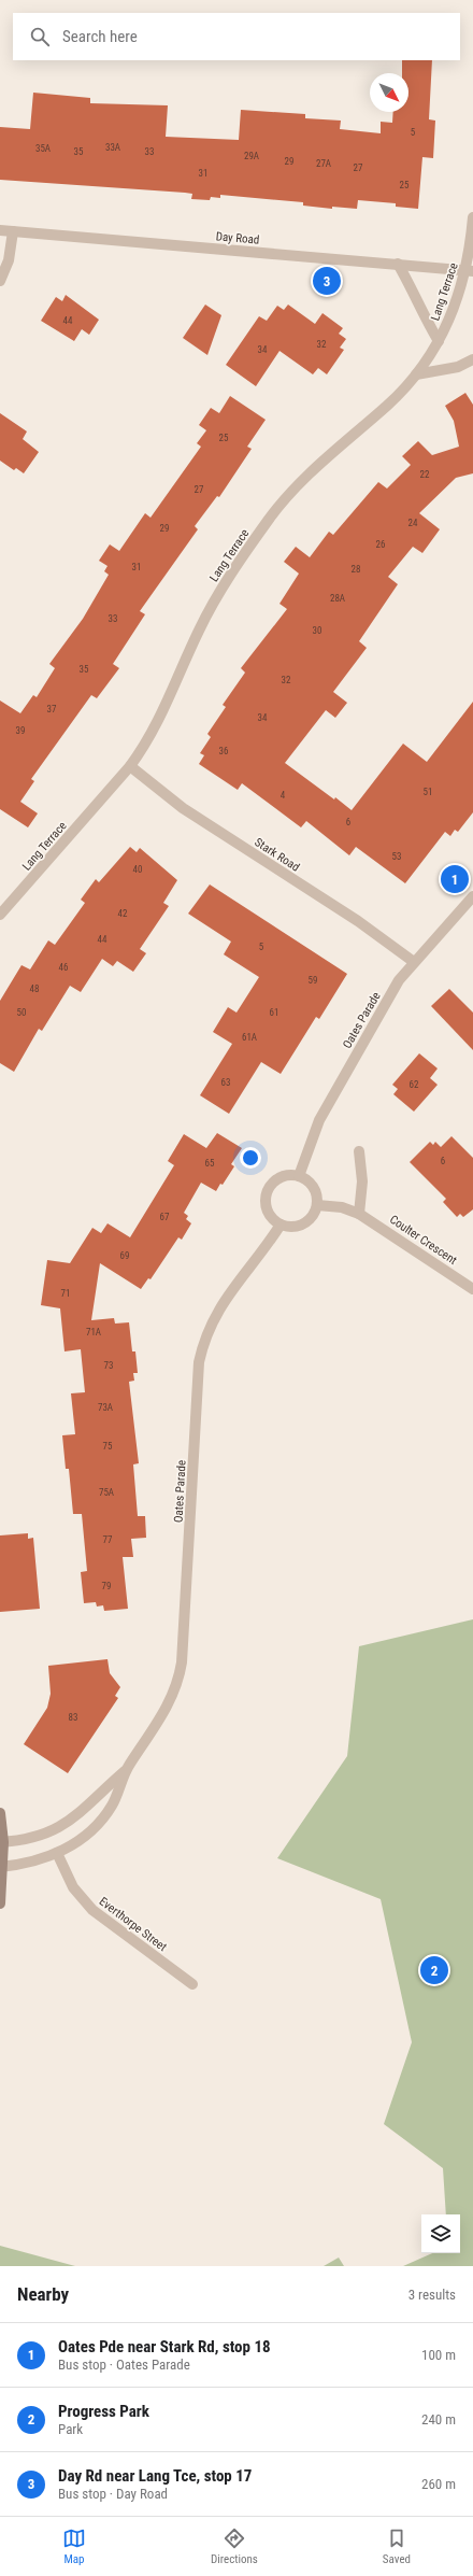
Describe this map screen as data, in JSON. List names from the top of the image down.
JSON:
{
  "streets": {
    "street": [
      "Day Road",
      "Lang Terrace",
      "Stark Road",
      "Oates Parade",
      "Coulter Crescent",
      "Everthorpe Street"
    ]
  },
  "crossings": [
    ["Day Road", "Lang Terrace"],
    ["Lang Terrace", "Stark Road"],
    ["Stark Road", "Oates Parade"],
    ["Oates Parade", "Coulter Crescent"],
    ["Oates Parade", "Everthorpe Street"]
  ],
  "house_numbers": [
    "5",
    "33A",
    "35A",
    "35",
    "33",
    "29A",
    "29",
    "27A",
    "27",
    "31",
    "25",
    "44",
    "32",
    "34",
    "25",
    "22",
    "27",
    "24",
    "29",
    "26",
    "31",
    "28",
    "28A",
    "33",
    "30",
    "35",
    "32",
    "37",
    "34",
    "39",
    "36",
    "51",
    "4",
    "6",
    "53",
    "40",
    "42",
    "44",
    "5",
    "46",
    "59",
    "48",
    "50",
    "61",
    "61A",
    "63",
    "62",
    "6",
    "65",
    "67",
    "69",
    "71",
    "71A",
    "73",
    "73A",
    "75",
    "75A",
    "77",
    "79",
    "83"
  ],
  "north": "bottom right",
  "page": {
    "search": "Search here",
    "pins": ["3", "1", "2"],
    "heading": ["Nearby", "3 results"],
    "list": [
      {
        "mark": "1",
        "name": "Oates Pde near Stark Rd, stop 18",
        "note": "Bus stop · Oates Parade",
        "value": "100 m"
      },
      {
        "mark": "2",
        "name": "Progress Park",
        "note": "Park",
        "value": "240 m"
      },
      {
        "mark": "3",
        "name": "Day Rd near Lang Tce, stop 17",
        "note": "Bus stop · Day Road",
        "value": "260 m"
      }
    ],
    "nav": ["Map", "Directions", "Saved"]
  }
}
